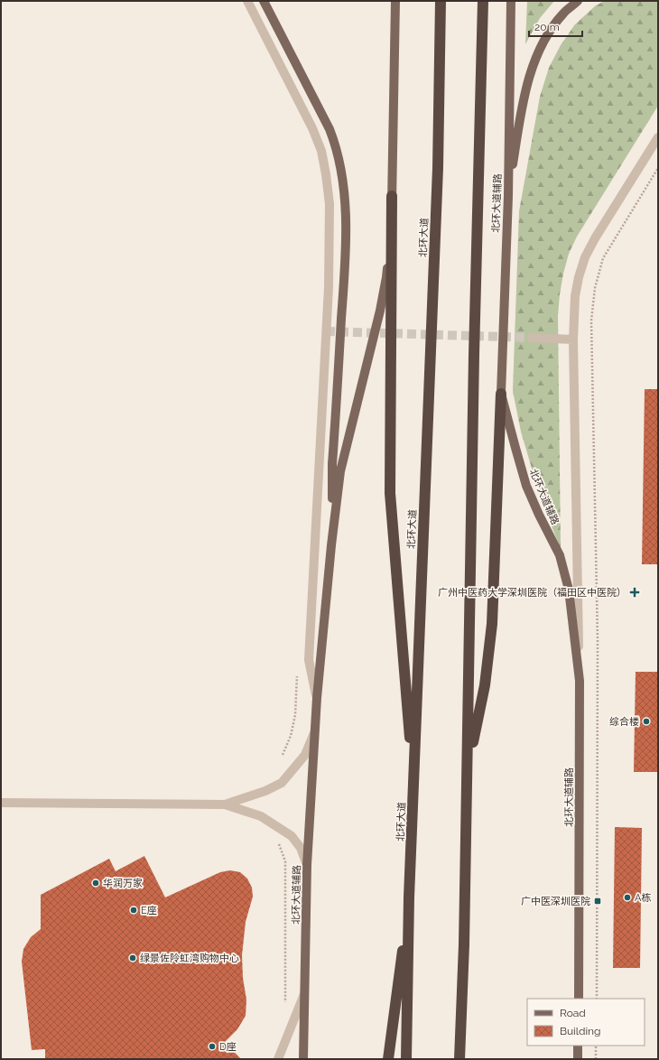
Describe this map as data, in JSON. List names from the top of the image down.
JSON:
{
  "streets": {
    "highway": ["北环大道"],
    "main road": ["北环大道辅路"]
  },
  "places": {
    "health": ["广州中医药大学深圳医院（福田区中医院）"],
    "other": [
      "综合楼",
      "华润万家",
      "A栋",
      "E座",
      "绿景佐阾虹湾购物中心",
      "D座"
    ],
    "transit": ["广中医深圳医院"]
  },
  "legend": ["Road", "Building"],
  "scale_bar": "20 m"
}
